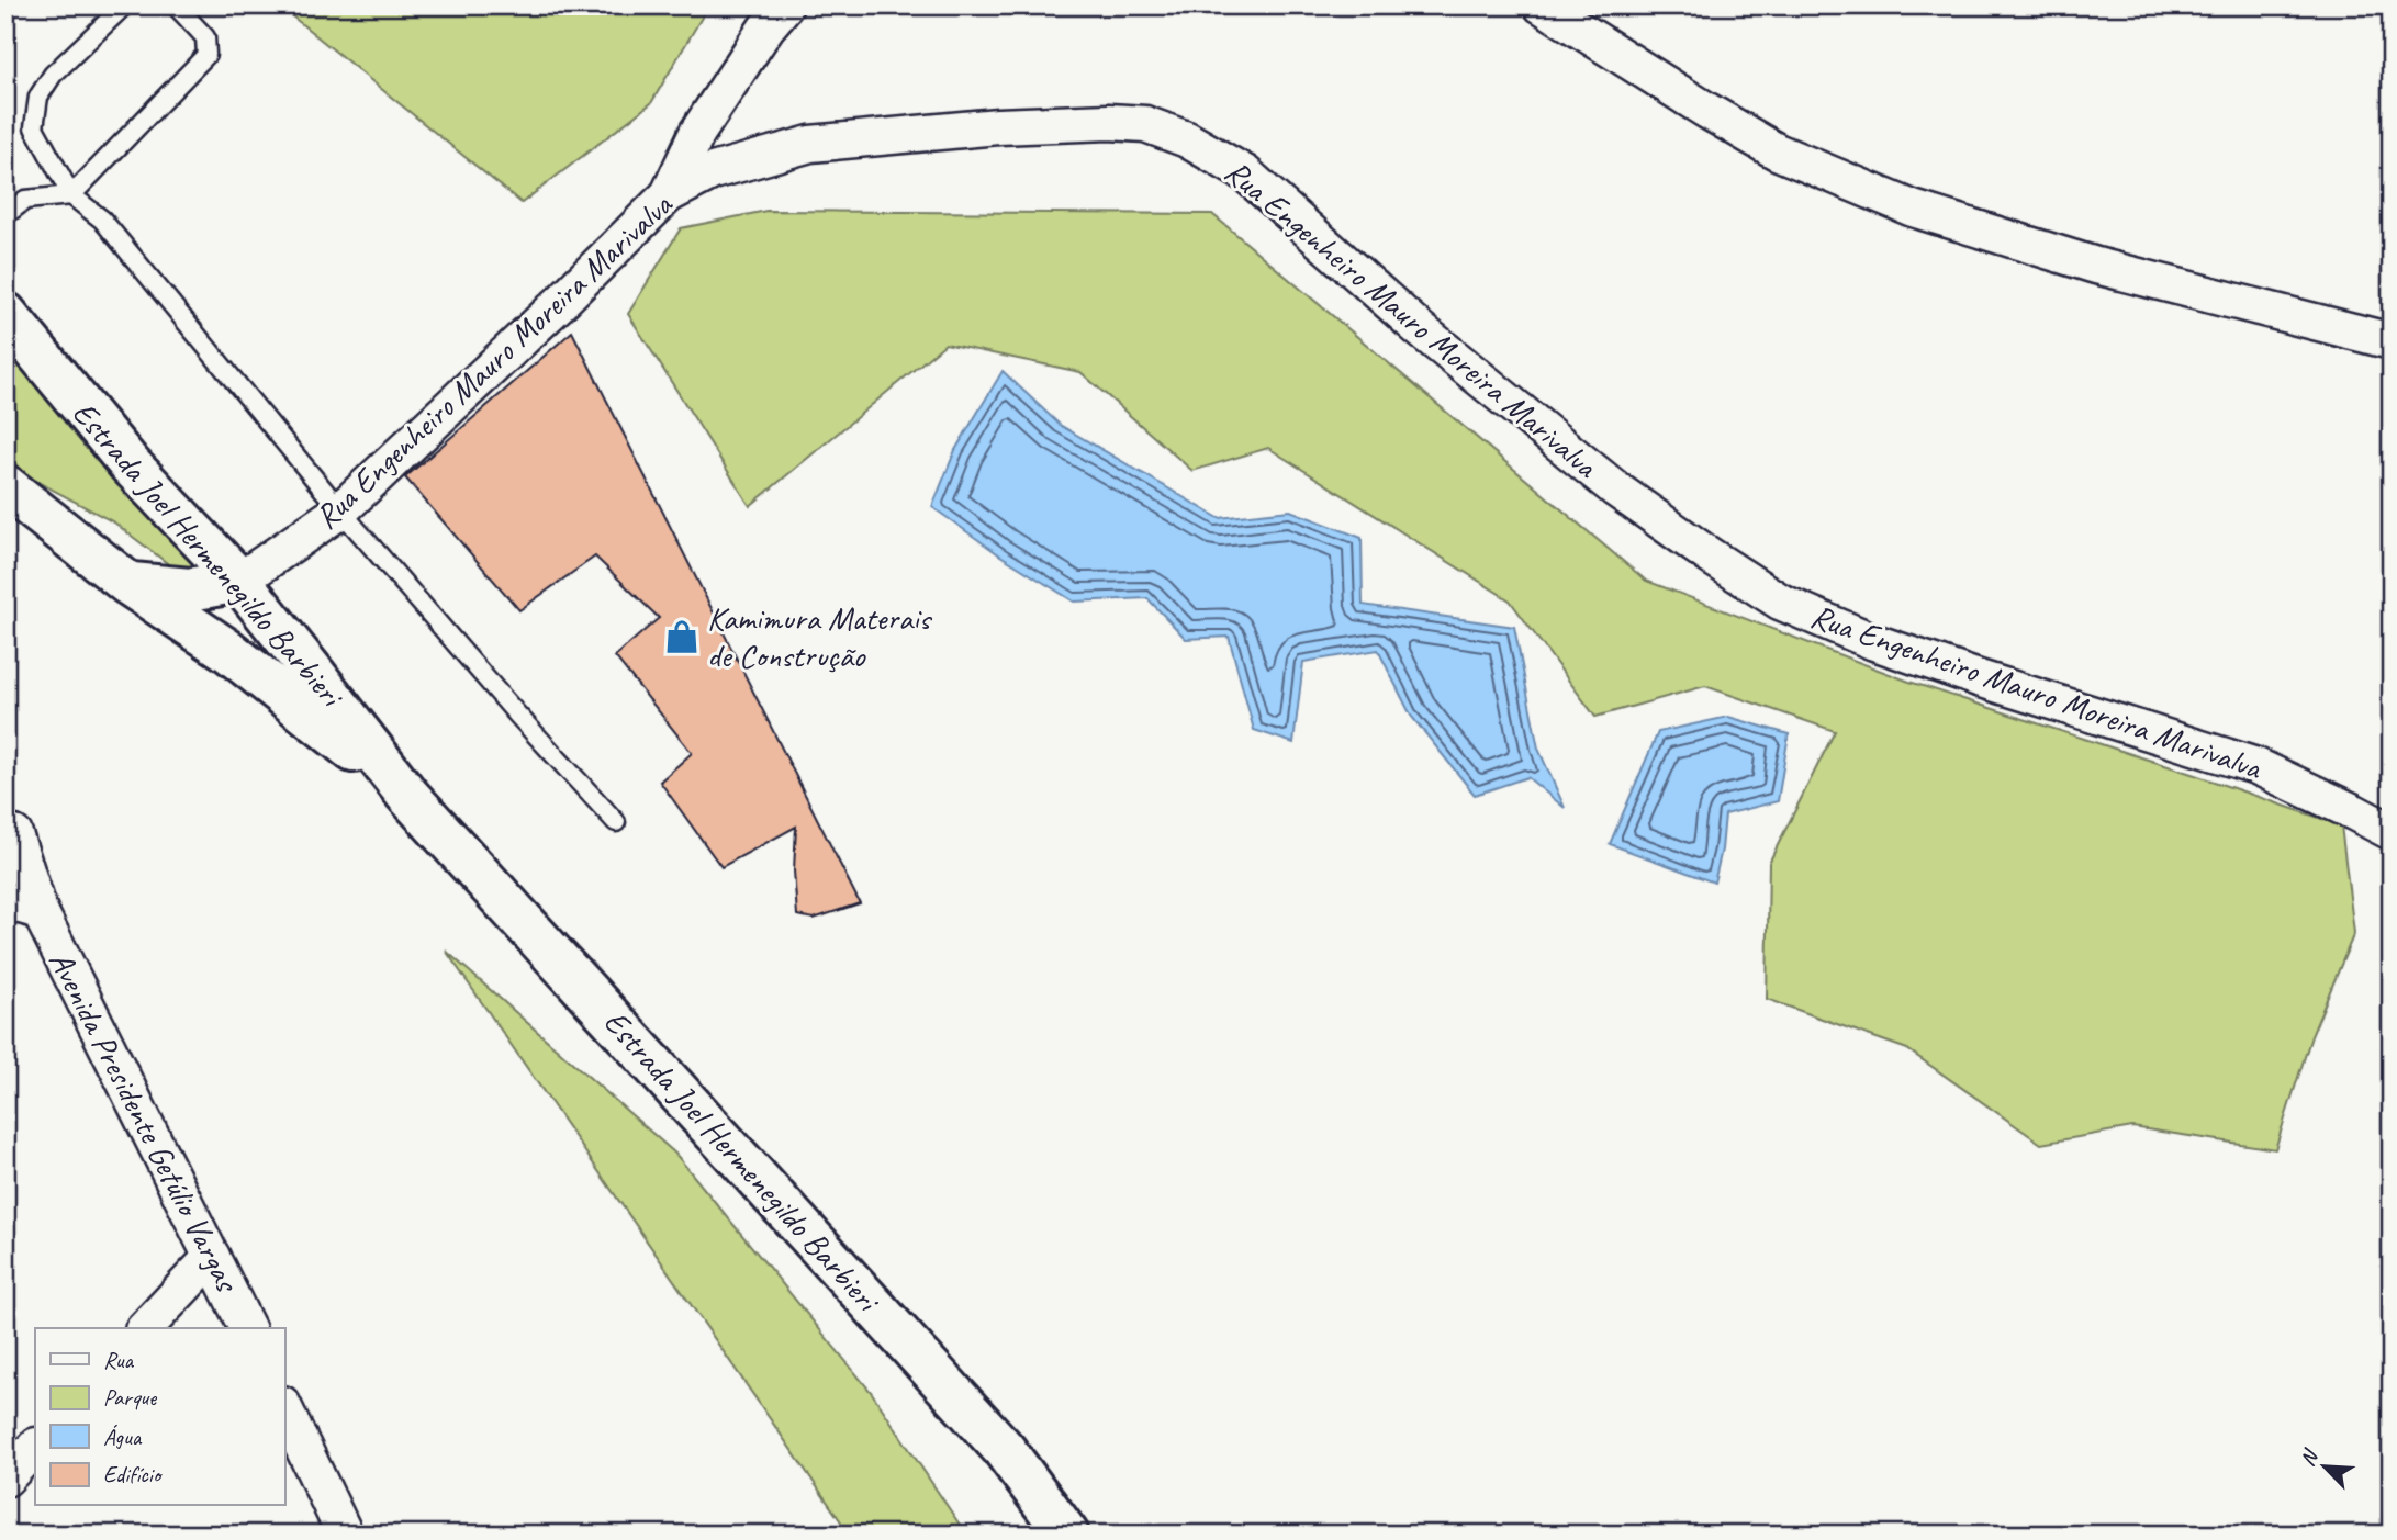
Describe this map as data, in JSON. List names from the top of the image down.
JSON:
{
  "streets": {
    "street": ["Rua Engenheiro Mauro Moreira Marivalva", "Estrada Joel Hermenegildo Barbieri", "Avenida Presidente Getúlio Vargas"]
  },
  "crossings": [
    ["Rua Engenheiro Mauro Moreira Marivalva", "Estrada Joel Hermenegildo Barbieri"]
  ],
  "places": {
    "shop": ["Kamimura Materais de Construção"]
  },
  "legend": [
    "Rua",
    "Parque",
    "Água",
    "Edifício"
  ],
  "north": "top left"
}
